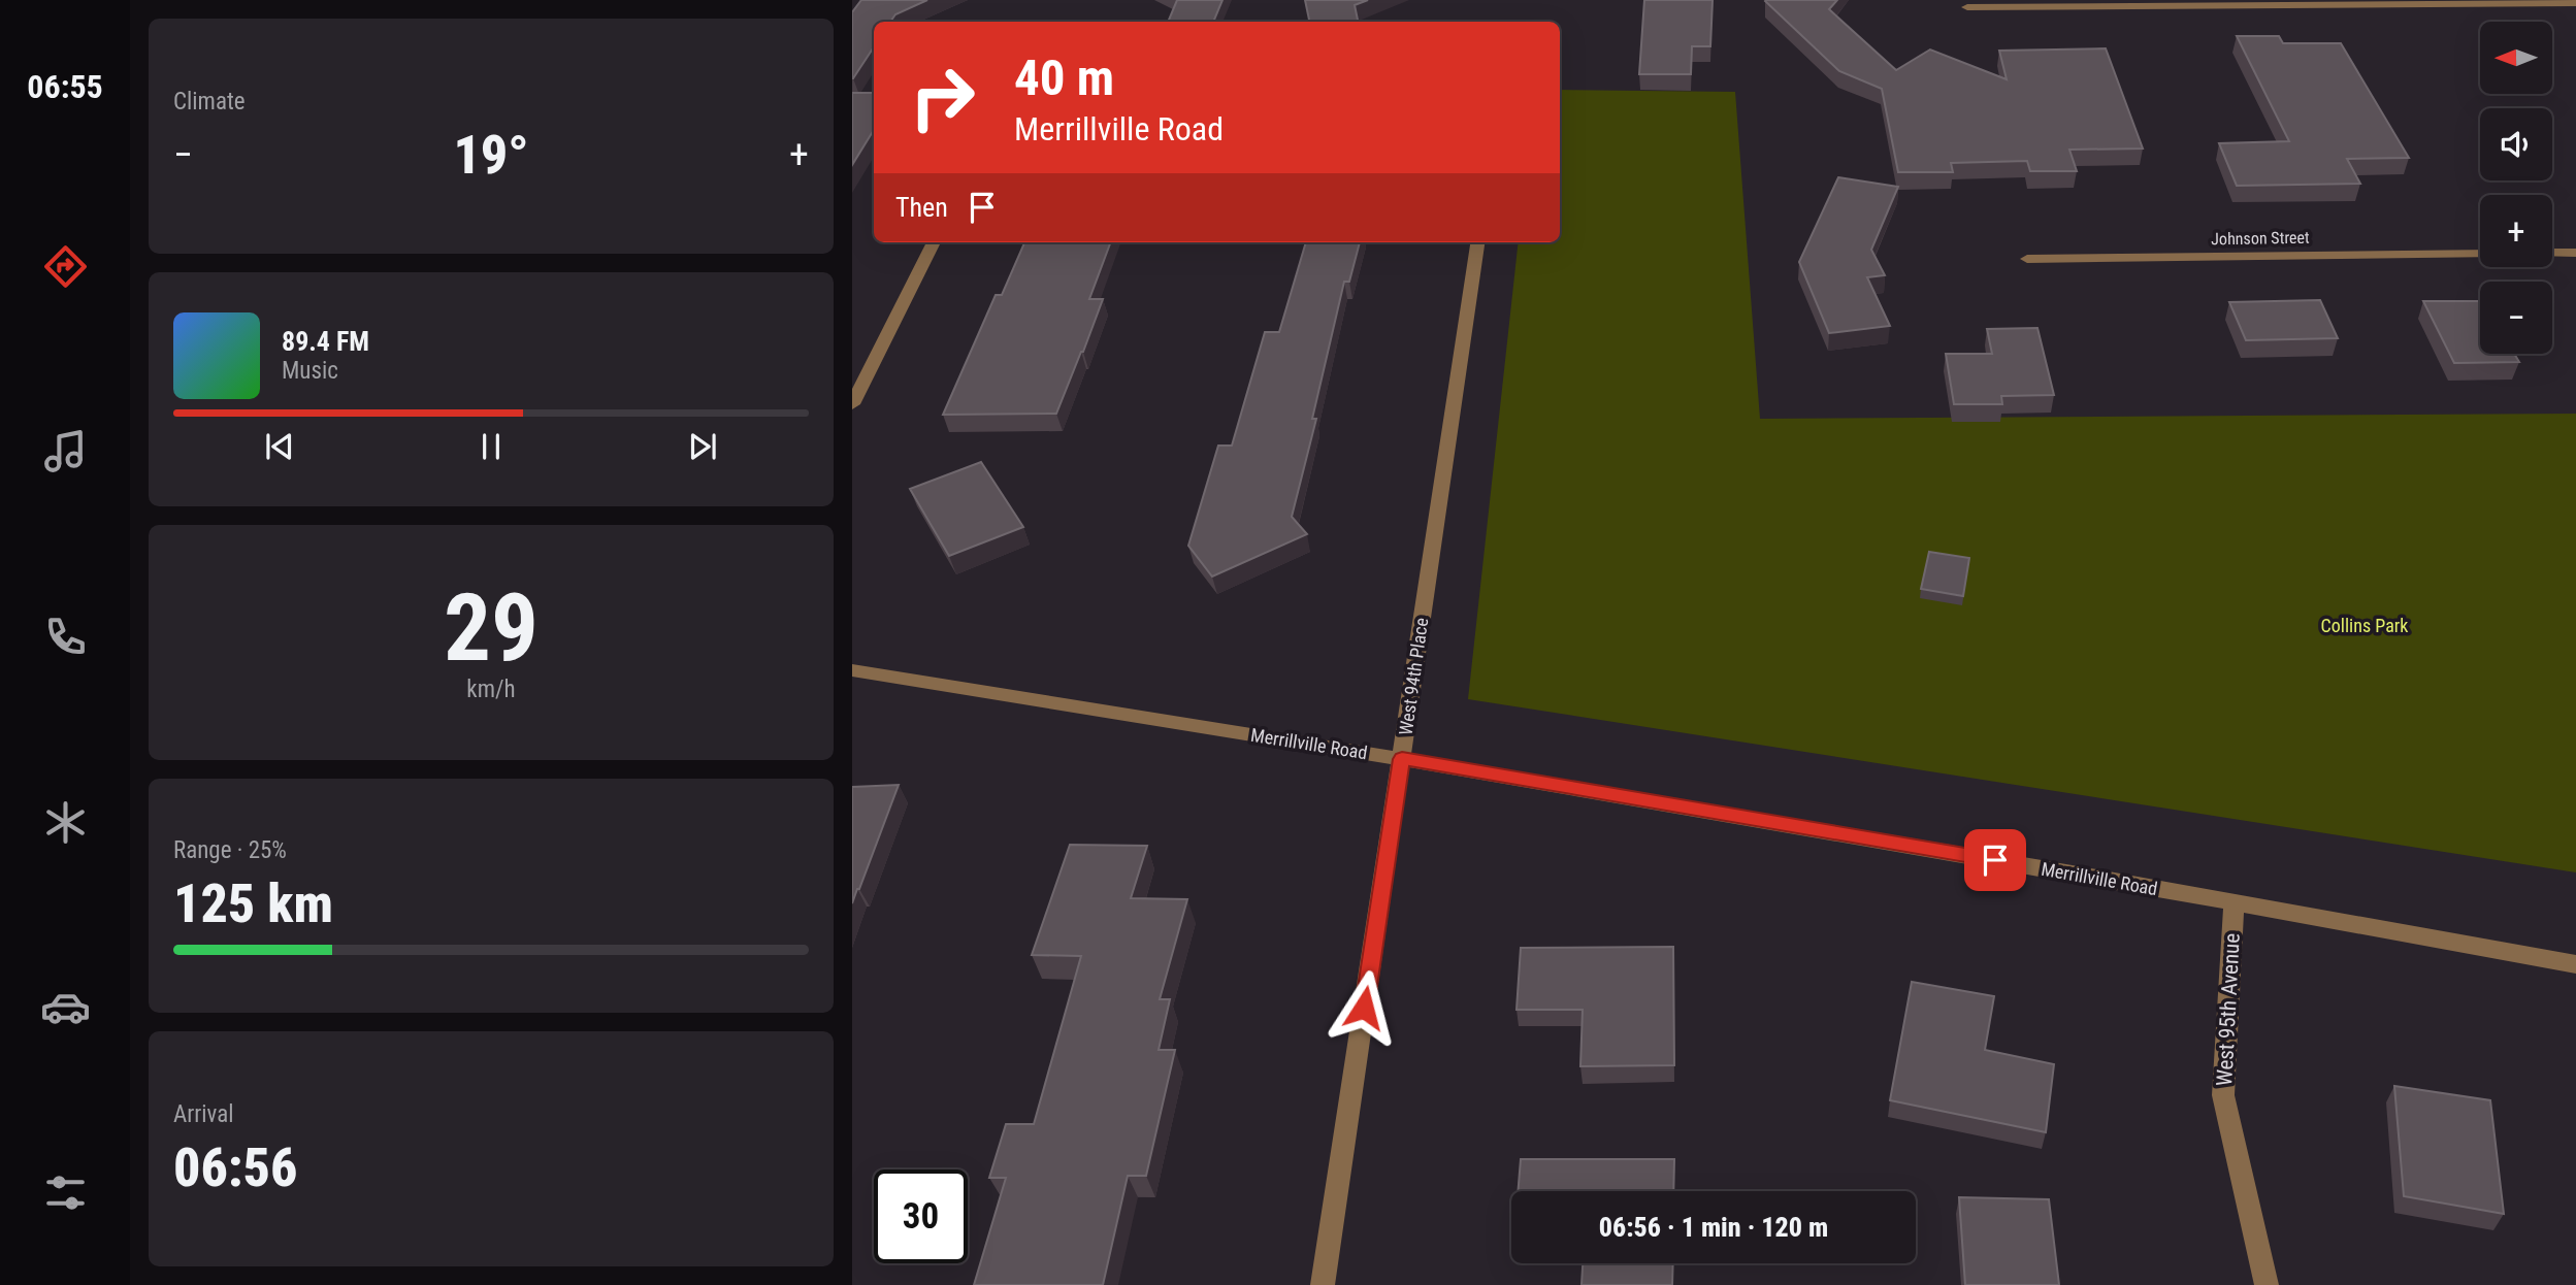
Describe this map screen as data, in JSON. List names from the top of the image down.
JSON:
{
  "streets": {
    "street": [
      "Johnson Street",
      "West 94th Place",
      "Merrillville Road",
      "West 95th Avenue"
    ]
  },
  "crossings": [
    ["West 94th Place", "Merrillville Road"],
    ["Merrillville Road", "West 95th Avenue"]
  ],
  "parks": ["Collins Park"],
  "north": "left",
  "page": {
    "tabs": "06:55",
    "tile": [
      "Climate",
      ["29", "km/h"],
      ["Range · 25%", "125 km"],
      ["Arrival", "06:56"]
    ],
    "map_buttons": ["+", "−"],
    "turn": ["40 m", "Merrillville Road"],
    "heat": ["−", "19°", "+"],
    "then": "Then",
    "song": ["89.4 FM", "Music"],
    "limit": "30",
    "trip": "06:56 · 1 min · 120 m"
  }
}
